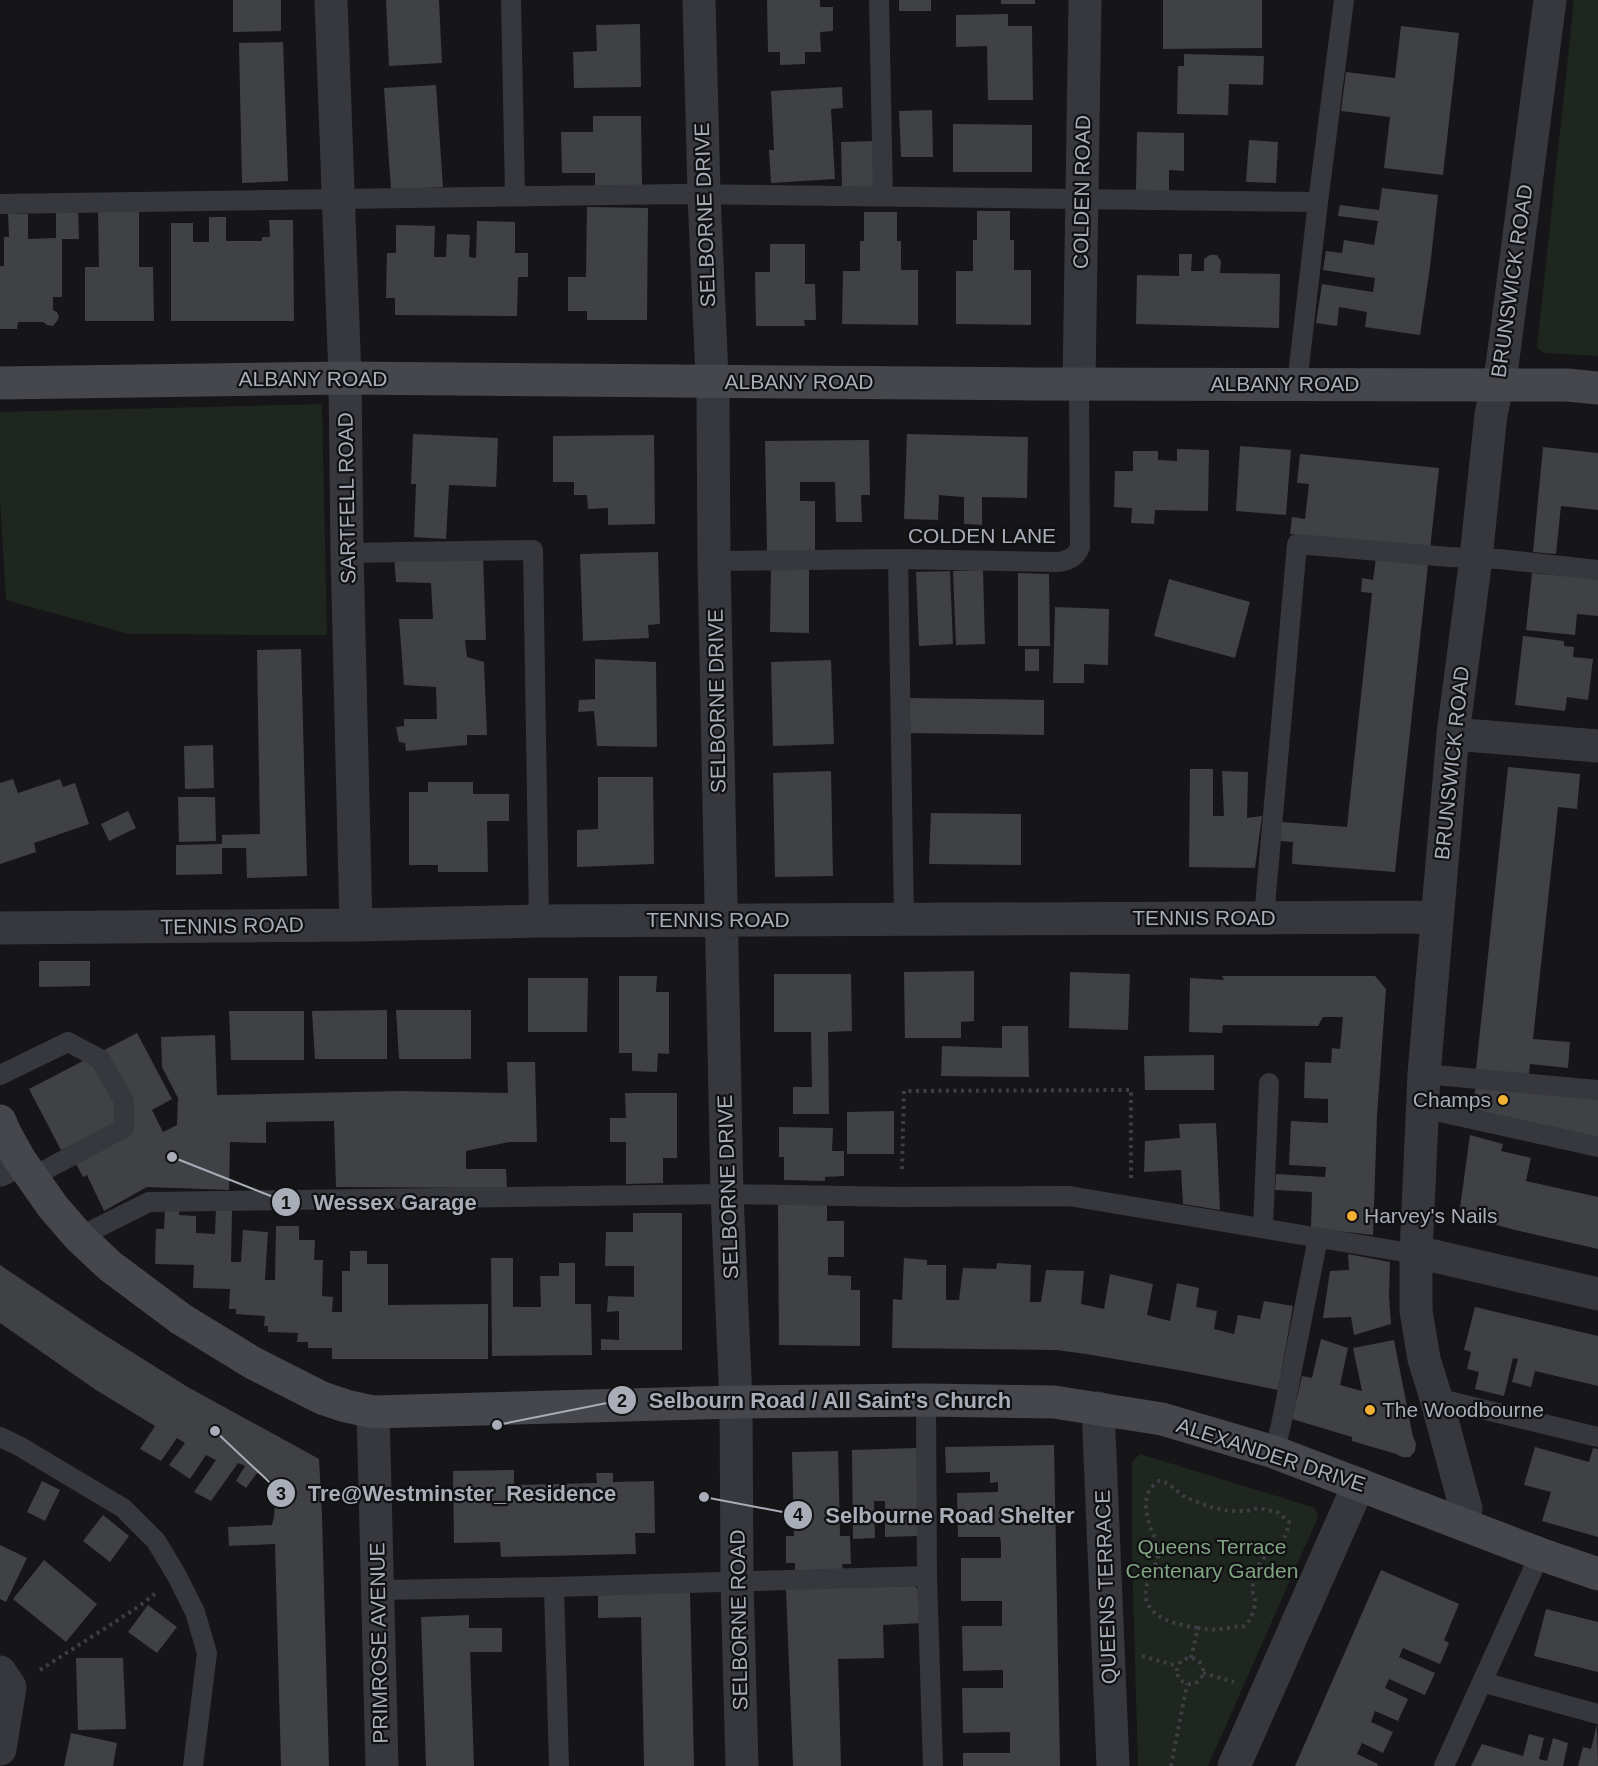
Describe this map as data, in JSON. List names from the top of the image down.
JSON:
{
  "streets": {
    "main road": ["ALBANY ROAD", "ALEXANDER DRIVE"],
    "street": [
      "COLDEN ROAD",
      "SELBORNE DRIVE",
      "BRUNSWICK ROAD",
      "SARTFELL ROAD",
      "TENNIS ROAD",
      "QUEENS TERRACE",
      "SELBORNE ROAD",
      "PRIMROSE AVENUE"
    ],
    "lane": ["COLDEN LANE"]
  },
  "crossings": [
    ["COLDEN ROAD", "ALBANY ROAD"],
    ["COLDEN ROAD", "COLDEN LANE"],
    ["SELBORNE DRIVE", "ALBANY ROAD"],
    ["SELBORNE DRIVE", "COLDEN LANE"],
    ["SELBORNE DRIVE", "TENNIS ROAD"],
    ["SELBORNE DRIVE", "ALEXANDER DRIVE"],
    ["SELBORNE DRIVE", "SELBORNE ROAD"],
    ["BRUNSWICK ROAD", "ALBANY ROAD"],
    ["BRUNSWICK ROAD", "TENNIS ROAD"],
    ["BRUNSWICK ROAD", "ALEXANDER DRIVE"],
    ["ALBANY ROAD", "SARTFELL ROAD"],
    ["ALBANY ROAD", "COLDEN LANE"],
    ["SARTFELL ROAD", "TENNIS ROAD"],
    ["ALEXANDER DRIVE", "QUEENS TERRACE"],
    ["ALEXANDER DRIVE", "SELBORNE ROAD"],
    ["ALEXANDER DRIVE", "PRIMROSE AVENUE"]
  ],
  "parks": ["Queens Terrace Centenary Garden"],
  "places": [
    "Champs",
    "Wessex Garage",
    "Harvey's Nails",
    "The Woodbourne",
    "Selbourn Road / All Saint's Church",
    "Tre@Westminster_Residence",
    "Selbourne Road Shelter"
  ]
}
